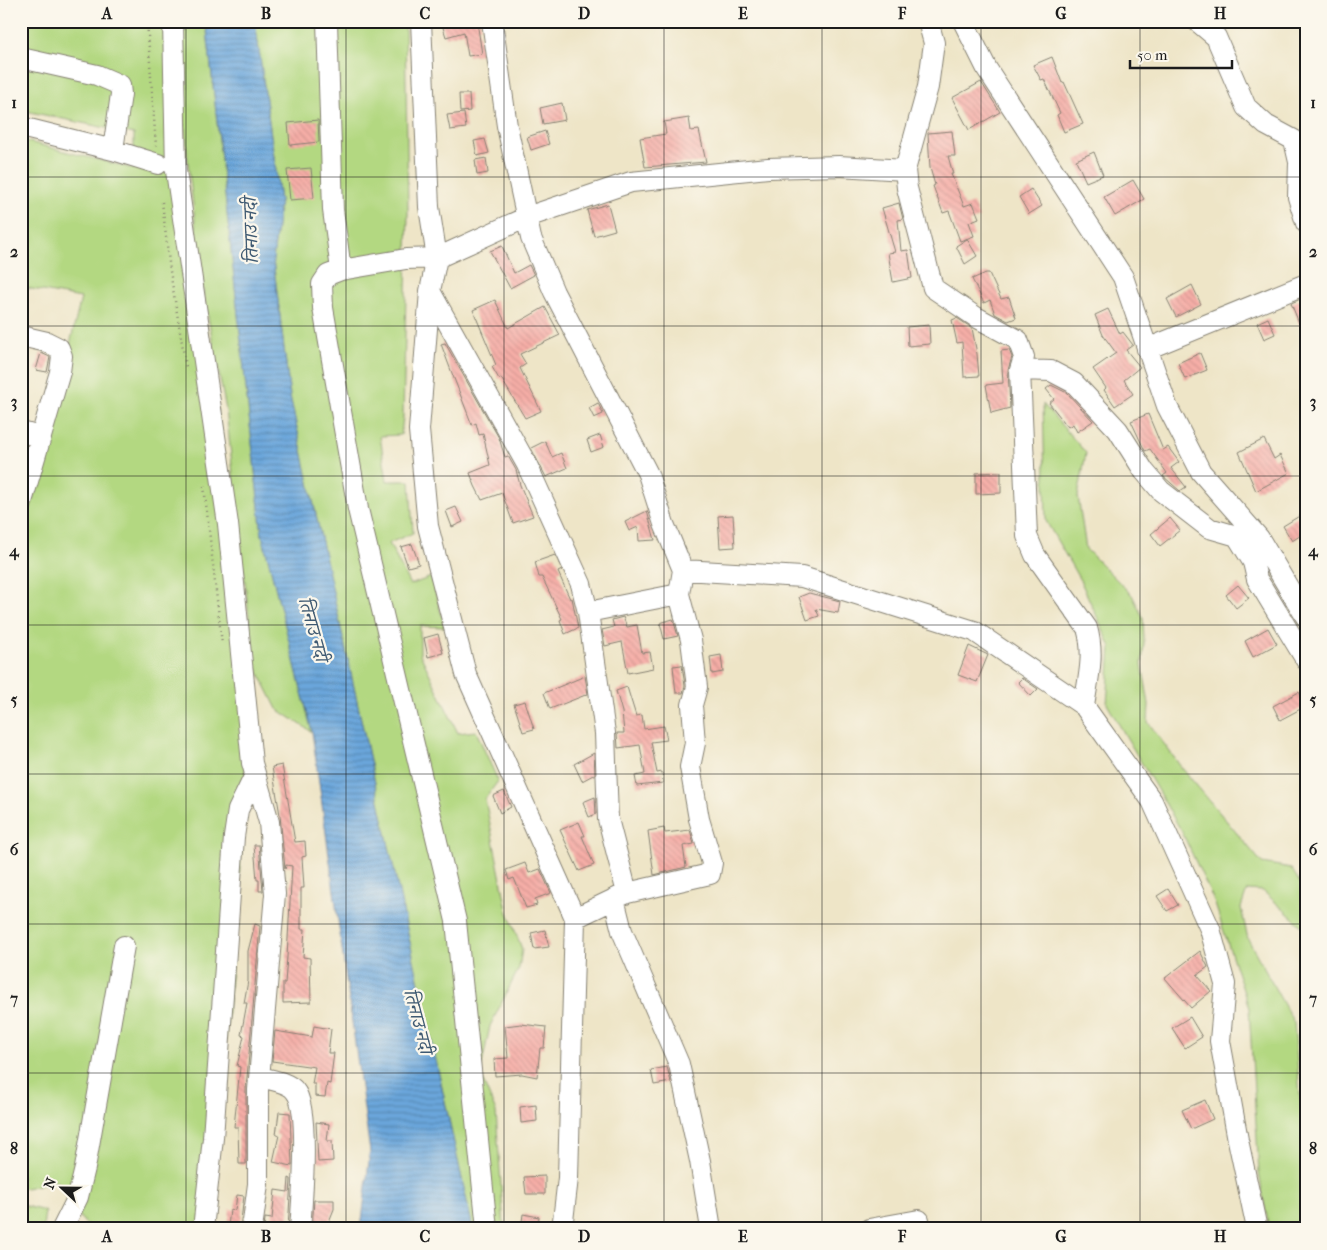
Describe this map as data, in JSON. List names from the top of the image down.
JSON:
{
  "water": ["तिनाउ नदी"],
  "scale_bar": "50 m",
  "north": "left",
  "grid": {
    "columns": [
      "A",
      "B",
      "C",
      "D",
      "E",
      "F",
      "G",
      "H"
    ],
    "rows": [
      "1",
      "2",
      "3",
      "4",
      "5",
      "6",
      "7",
      "8"
    ]
  }
}
